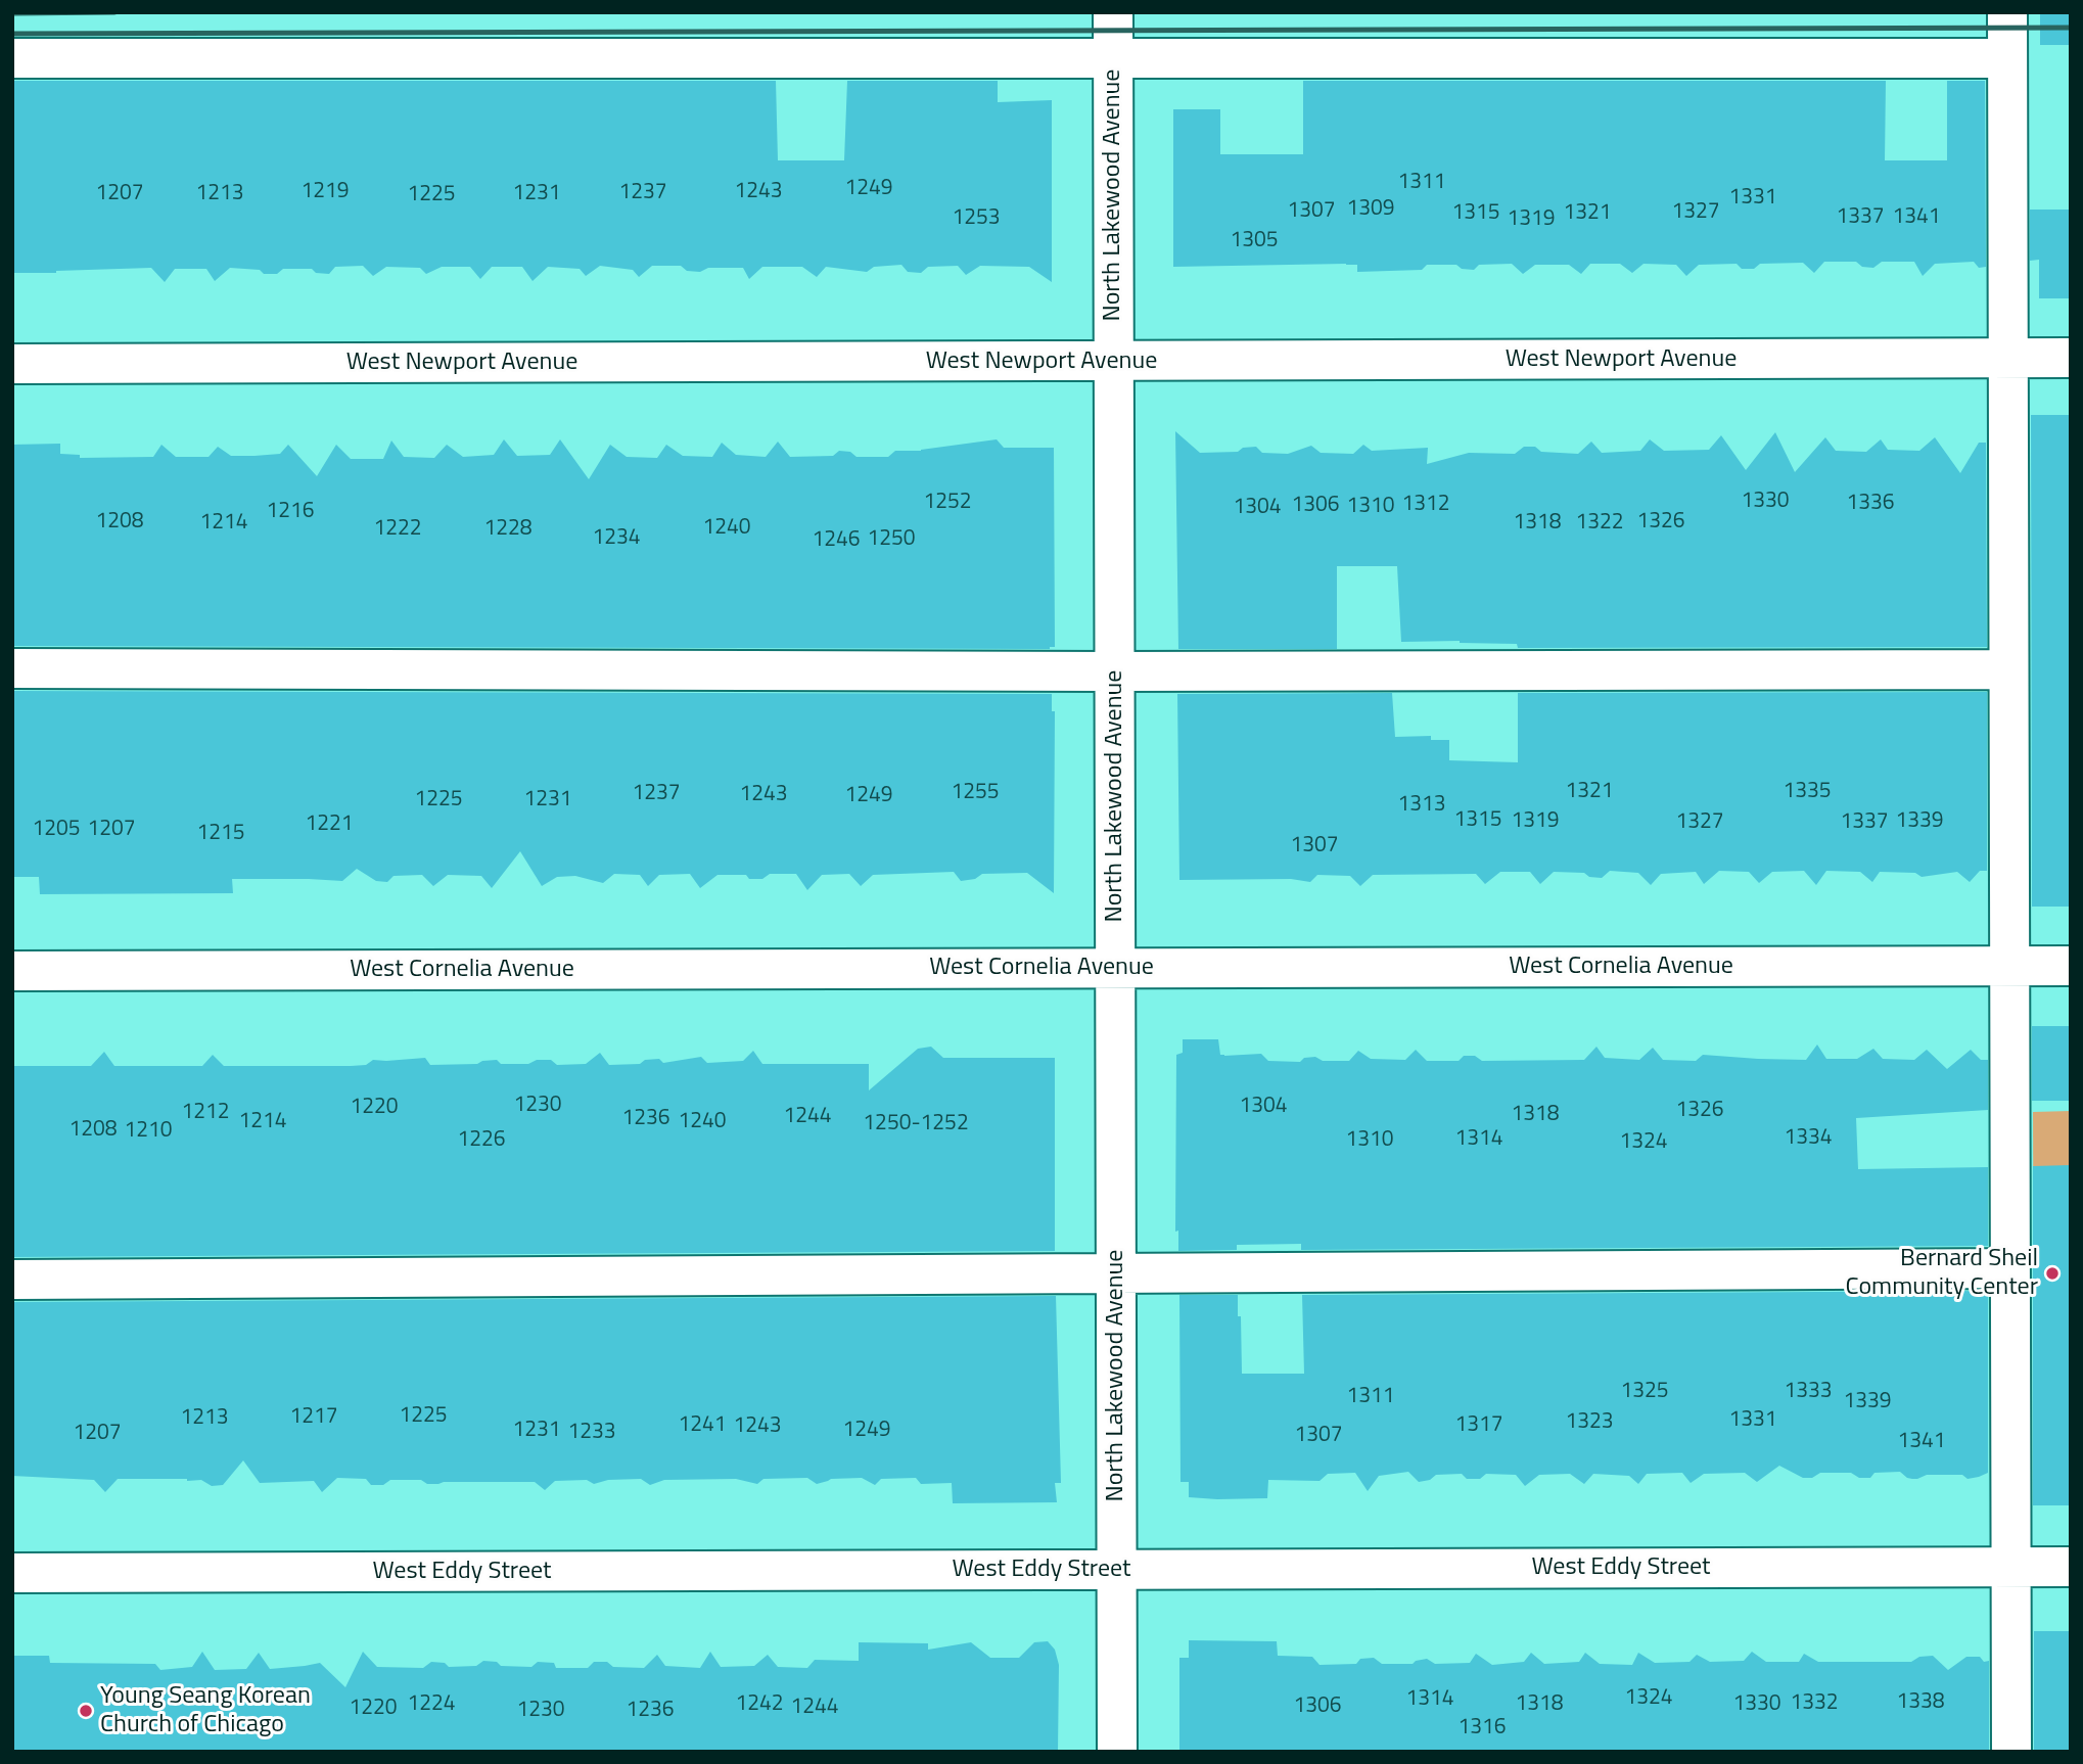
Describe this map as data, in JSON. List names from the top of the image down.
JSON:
{
  "streets": {
    "street": [
      "North Lakewood Avenue",
      "West Newport Avenue",
      "West Cornelia Avenue",
      "West Eddy Street"
    ]
  },
  "crossings": [
    ["North Lakewood Avenue", "West Newport Avenue"],
    ["North Lakewood Avenue", "West Cornelia Avenue"],
    ["North Lakewood Avenue", "West Eddy Street"]
  ],
  "places": ["Bernard Sheil Community Center", "Young Seang Korean Church of Chicago"],
  "house_numbers": [
    "1311",
    "1249",
    "1219",
    "1243",
    "1237",
    "1207",
    "1213",
    "1231",
    "1225",
    "1331",
    "1309",
    "1307",
    "1327",
    "1315",
    "1321",
    "1337",
    "1341",
    "1253",
    "1319",
    "1305",
    "1330",
    "1252",
    "1336",
    "1312",
    "1306",
    "1310",
    "1304",
    "1216",
    "1208",
    "1326",
    "1214",
    "1318",
    "1322",
    "1240",
    "1222",
    "1228",
    "1234",
    "1250",
    "1246",
    "1321",
    "1335",
    "1255",
    "1237",
    "1243",
    "1249",
    "1225",
    "1231",
    "1313",
    "1315",
    "1319",
    "1339",
    "1327",
    "1337",
    "1221",
    "1205",
    "1207",
    "1215",
    "1307",
    "1230",
    "1304",
    "1220",
    "1326",
    "1212",
    "1318",
    "1244",
    "1236",
    "1214",
    "1240",
    "1250-1252",
    "1208",
    "1210",
    "1334",
    "1314",
    "1226",
    "1310",
    "1324",
    "1325",
    "1333",
    "1311",
    "1339",
    "1225",
    "1217",
    "1213",
    "1331",
    "1323",
    "1241",
    "1317",
    "1243",
    "1231",
    "1249",
    "1233",
    "1207",
    "1307",
    "1341",
    "1324",
    "1314",
    "1338",
    "1332",
    "1224",
    "1242",
    "1318",
    "1330",
    "1306",
    "1244",
    "1220",
    "1230",
    "1236",
    "1316"
  ]
}
